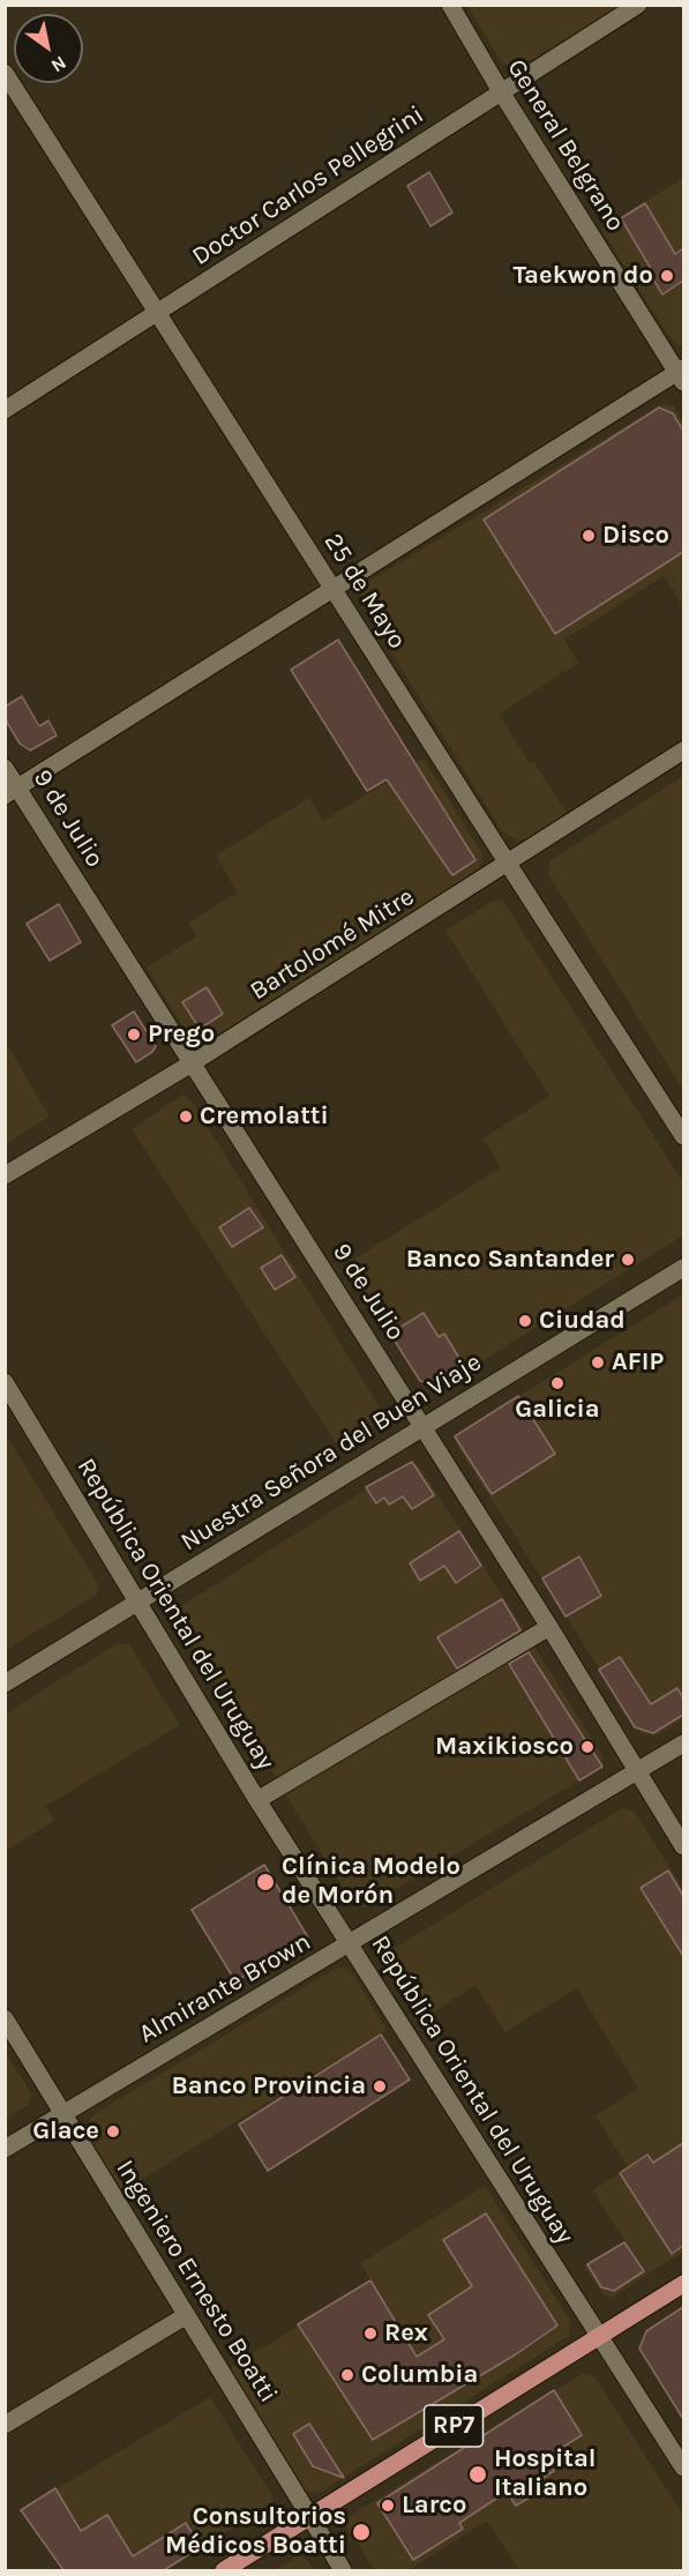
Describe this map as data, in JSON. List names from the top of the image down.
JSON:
{
  "streets": {
    "main road": ["RP7"],
    "street": [
      "General Belgrano",
      "Doctor Carlos Pellegrini",
      "25 de Mayo",
      "9 de Julio",
      "Bartolomé Mitre",
      "Nuestra Señora del Buen Viaje",
      "República Oriental del Uruguay",
      "Almirante Brown",
      "Ingeniero Ernesto Boatti"
    ]
  },
  "crossings": [
    ["General Belgrano", "Doctor Carlos Pellegrini"],
    ["Doctor Carlos Pellegrini", "25 de Mayo"],
    ["25 de Mayo", "Bartolomé Mitre"],
    ["9 de Julio", "Bartolomé Mitre"],
    ["9 de Julio", "Nuestra Señora del Buen Viaje"],
    ["9 de Julio", "Almirante Brown"],
    ["Nuestra Señora del Buen Viaje", "República Oriental del Uruguay"],
    ["República Oriental del Uruguay", "Almirante Brown"],
    ["República Oriental del Uruguay", "RP7"],
    ["Almirante Brown", "Ingeniero Ernesto Boatti"],
    ["Ingeniero Ernesto Boatti", "RP7"]
  ],
  "places": [
    "Taekwon do",
    "Disco",
    "Prego",
    "Cremolatti",
    "Banco Santander",
    "Ciudad",
    "AFIP",
    "Galicia",
    "Maxikiosco",
    "Clínica Modelo de Morón",
    "Banco Provincia",
    "Glace",
    "Rex",
    "Columbia",
    "Hospital Italiano",
    "Larco",
    "Consultorios Médicos Boatti"
  ],
  "north": "bottom right"
}
